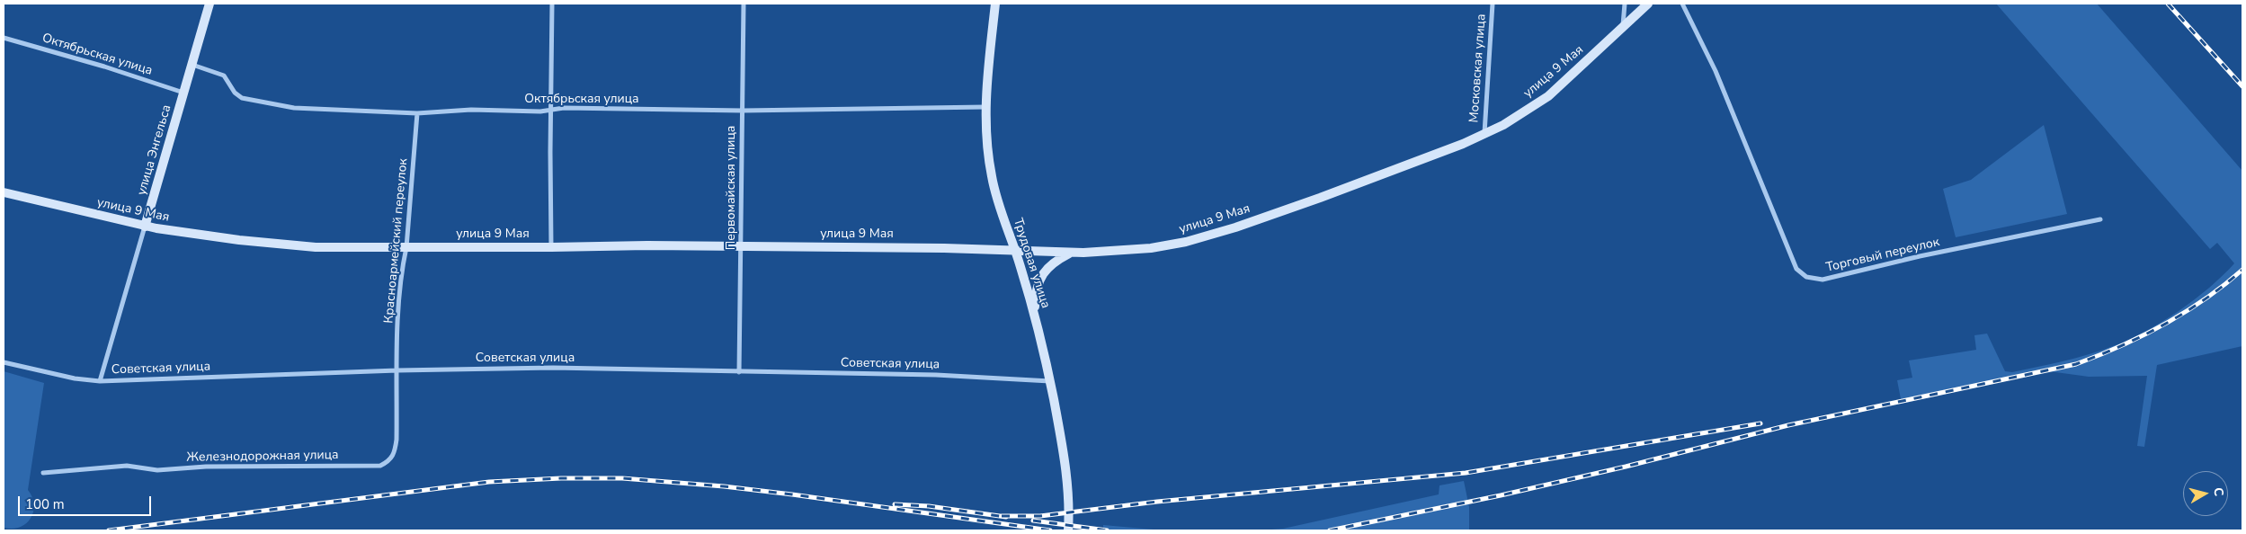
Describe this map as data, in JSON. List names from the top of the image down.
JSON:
{
  "streets": {
    "street": [
      "Октябрьская улица",
      "Московская улица",
      "улица 9 Мая",
      "улица Энгельса",
      "Первомайская улица",
      "Красноармейский переулок",
      "Торговый переулок",
      "Трудовая улица",
      "Советская улица",
      "Железнодорожная улица"
    ]
  },
  "crossings": [
    ["Октябрьская улица", "улица Энгельса"],
    ["Октябрьская улица", "Первомайская улица"],
    ["Октябрьская улица", "Красноармейский переулок"],
    ["Октябрьская улица", "Трудовая улица"],
    ["Московская улица", "улица 9 Мая"],
    ["улица 9 Мая", "улица Энгельса"],
    ["улица 9 Мая", "Первомайская улица"],
    ["улица 9 Мая", "Красноармейский переулок"],
    ["улица 9 Мая", "Трудовая улица"],
    ["улица Энгельса", "Советская улица"],
    ["Первомайская улица", "Советская улица"],
    ["Красноармейский переулок", "Советская улица"],
    ["Красноармейский переулок", "Железнодорожная улица"],
    ["Трудовая улица", "Советская улица"],
    ["Советская улица", "Железнодорожная улица"]
  ],
  "scale_bar": "100 m",
  "north": "right"
}
